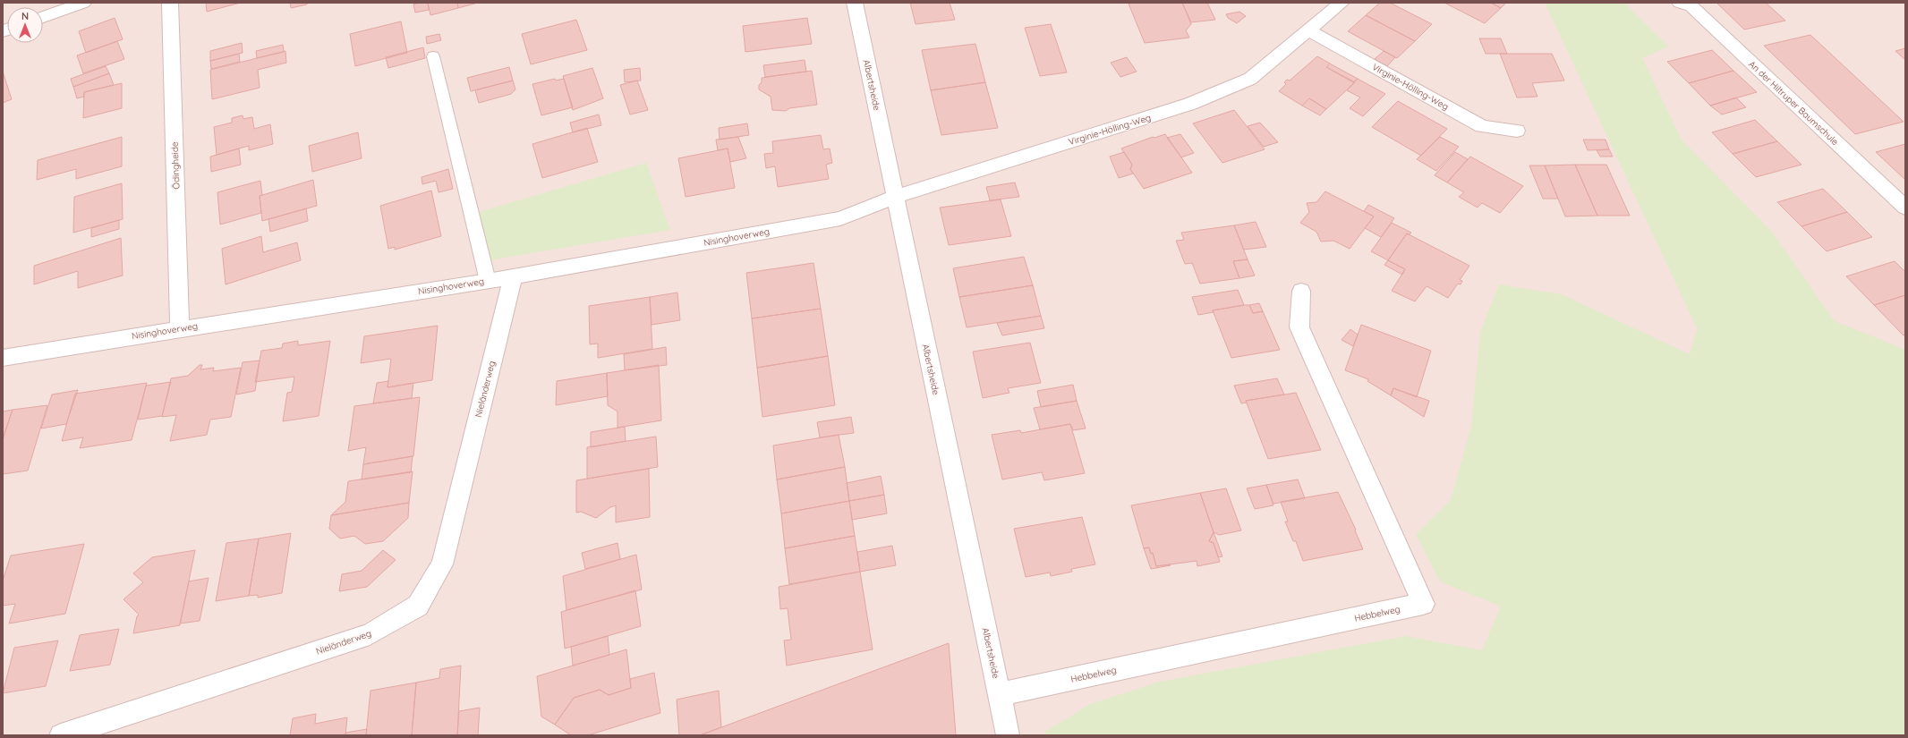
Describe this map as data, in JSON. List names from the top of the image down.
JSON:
{
  "streets": {
    "street": [
      "Albertsheide",
      "Virginie-Hölling-Weg",
      "An der Hiltruper Baumschule",
      "Ödingheide",
      "Nisinghoverweg",
      "Nieländerweg",
      "Hebbelweg"
    ]
  },
  "crossings": [
    ["Albertsheide", "Virginie-Hölling-Weg"],
    ["Albertsheide", "Nisinghoverweg"],
    ["Albertsheide", "Hebbelweg"],
    ["Virginie-Hölling-Weg", "Nisinghoverweg"],
    ["Ödingheide", "Nisinghoverweg"],
    ["Nisinghoverweg", "Nieländerweg"]
  ],
  "north": "top"
}
